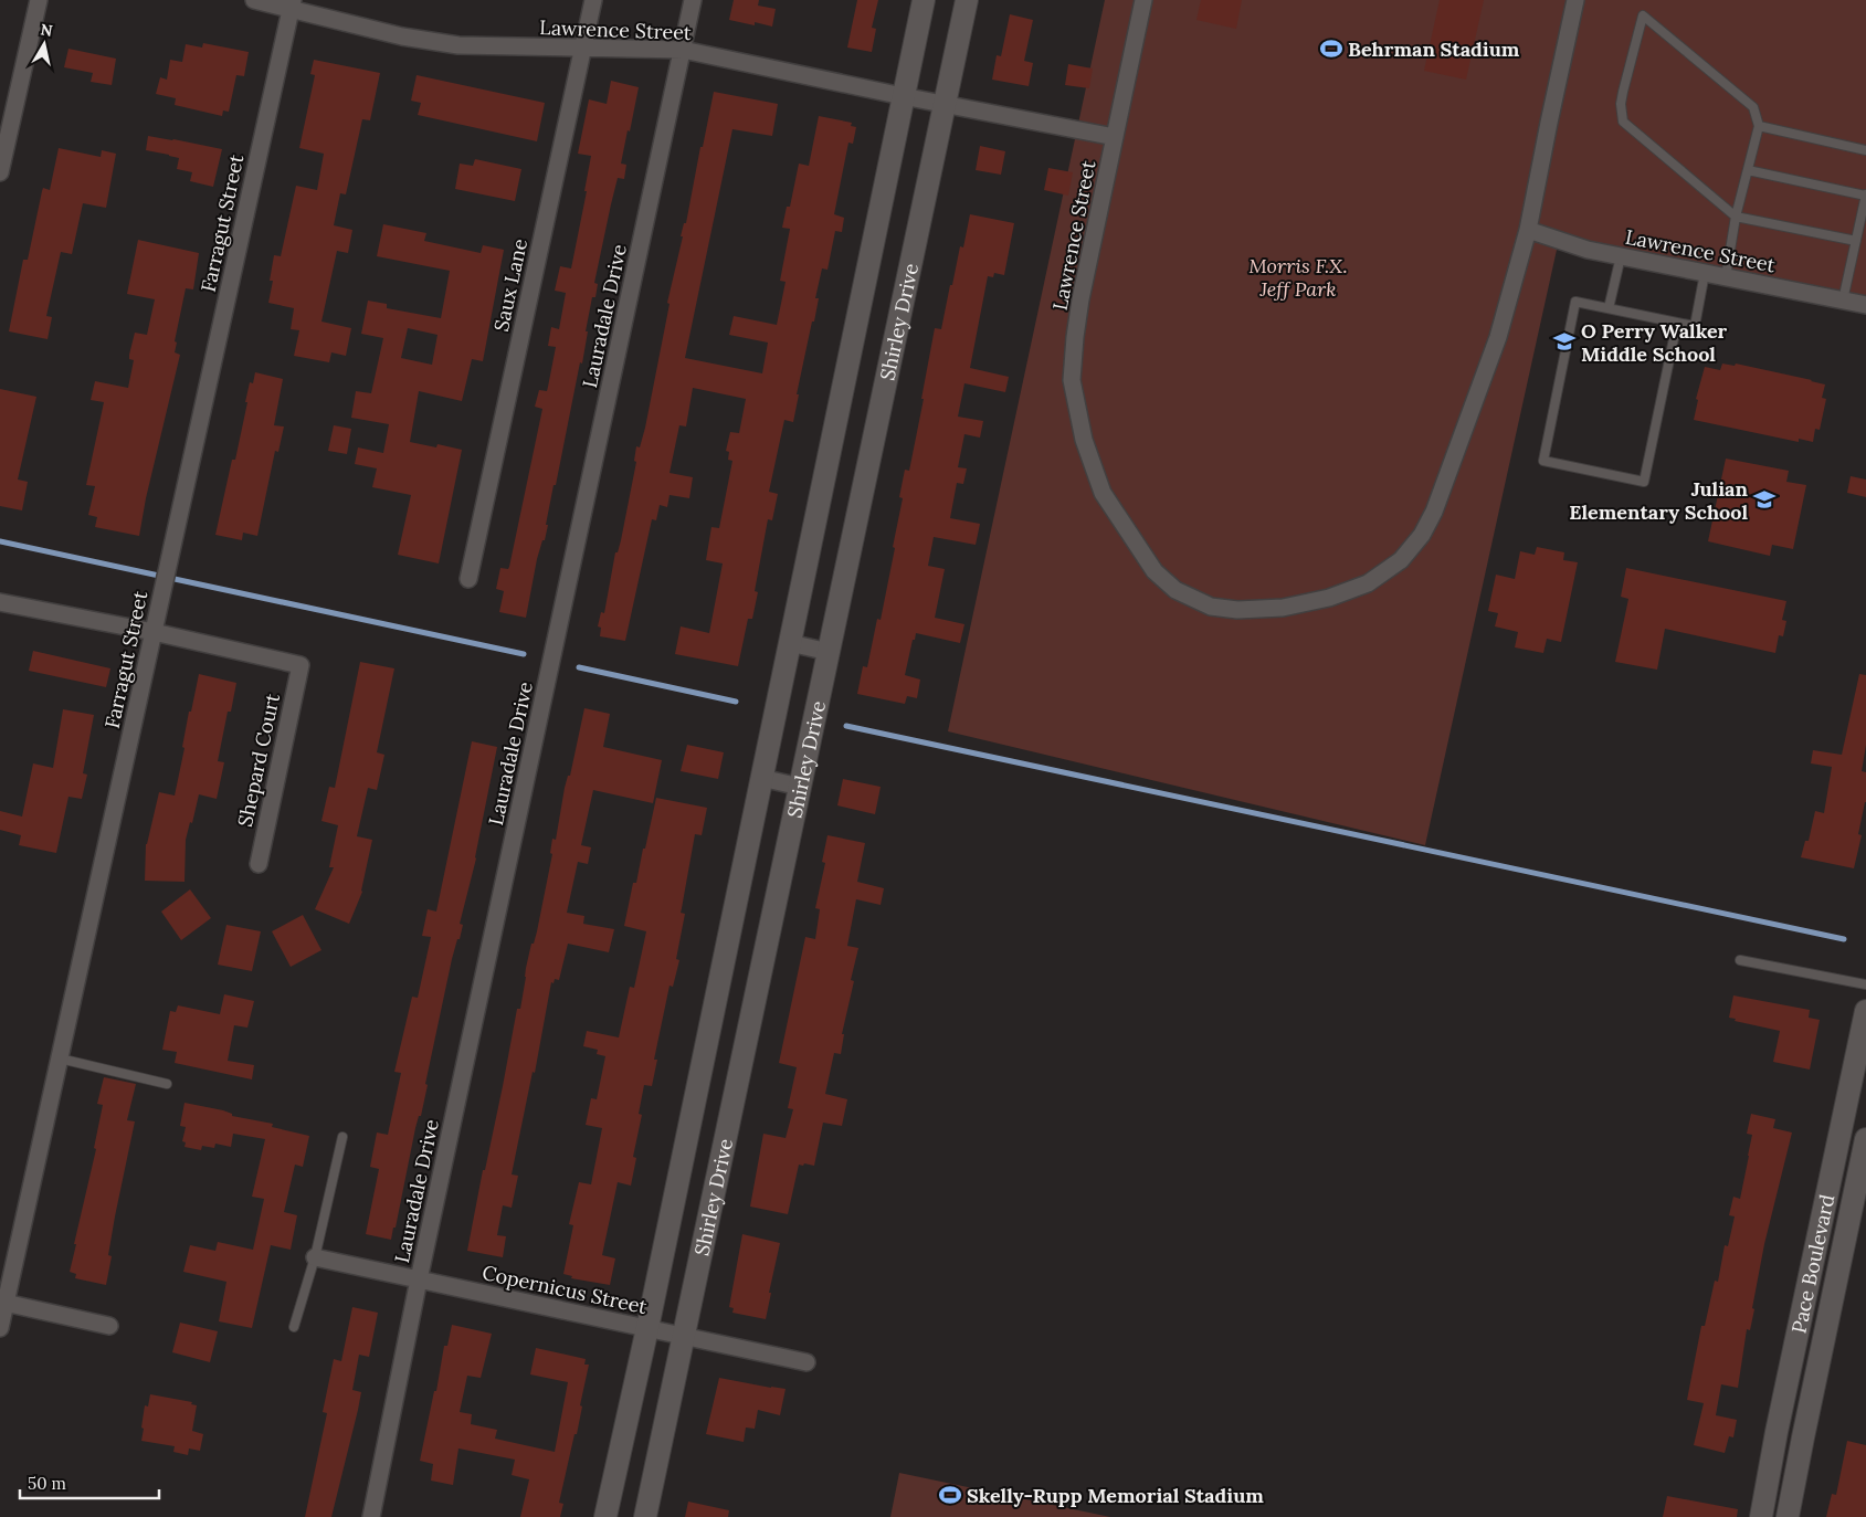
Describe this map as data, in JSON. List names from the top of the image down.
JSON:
{
  "streets": {
    "street": [
      "Lawrence Street",
      "Farragut Street",
      "Saux Lane",
      "Lauradale Drive",
      "Shirley Drive",
      "Shepard Court",
      "Pace Boulevard",
      "Copernicus Street"
    ]
  },
  "crossings": [
    ["Lawrence Street", "Farragut Street"],
    ["Lawrence Street", "Saux Lane"],
    ["Lawrence Street", "Lauradale Drive"],
    ["Lawrence Street", "Shirley Drive"],
    ["Farragut Street", "Shepard Court"],
    ["Lauradale Drive", "Copernicus Street"],
    ["Shirley Drive", "Copernicus Street"]
  ],
  "parks": ["Morris F.X. Jeff Park"],
  "places": {
    "sports": ["Behrman Stadium", "Skelly-Rupp Memorial Stadium"],
    "school or university": ["O Perry Walker Middle School", "Julian Elementary School"]
  },
  "scale_bar": "50 m",
  "north": "top"
}
